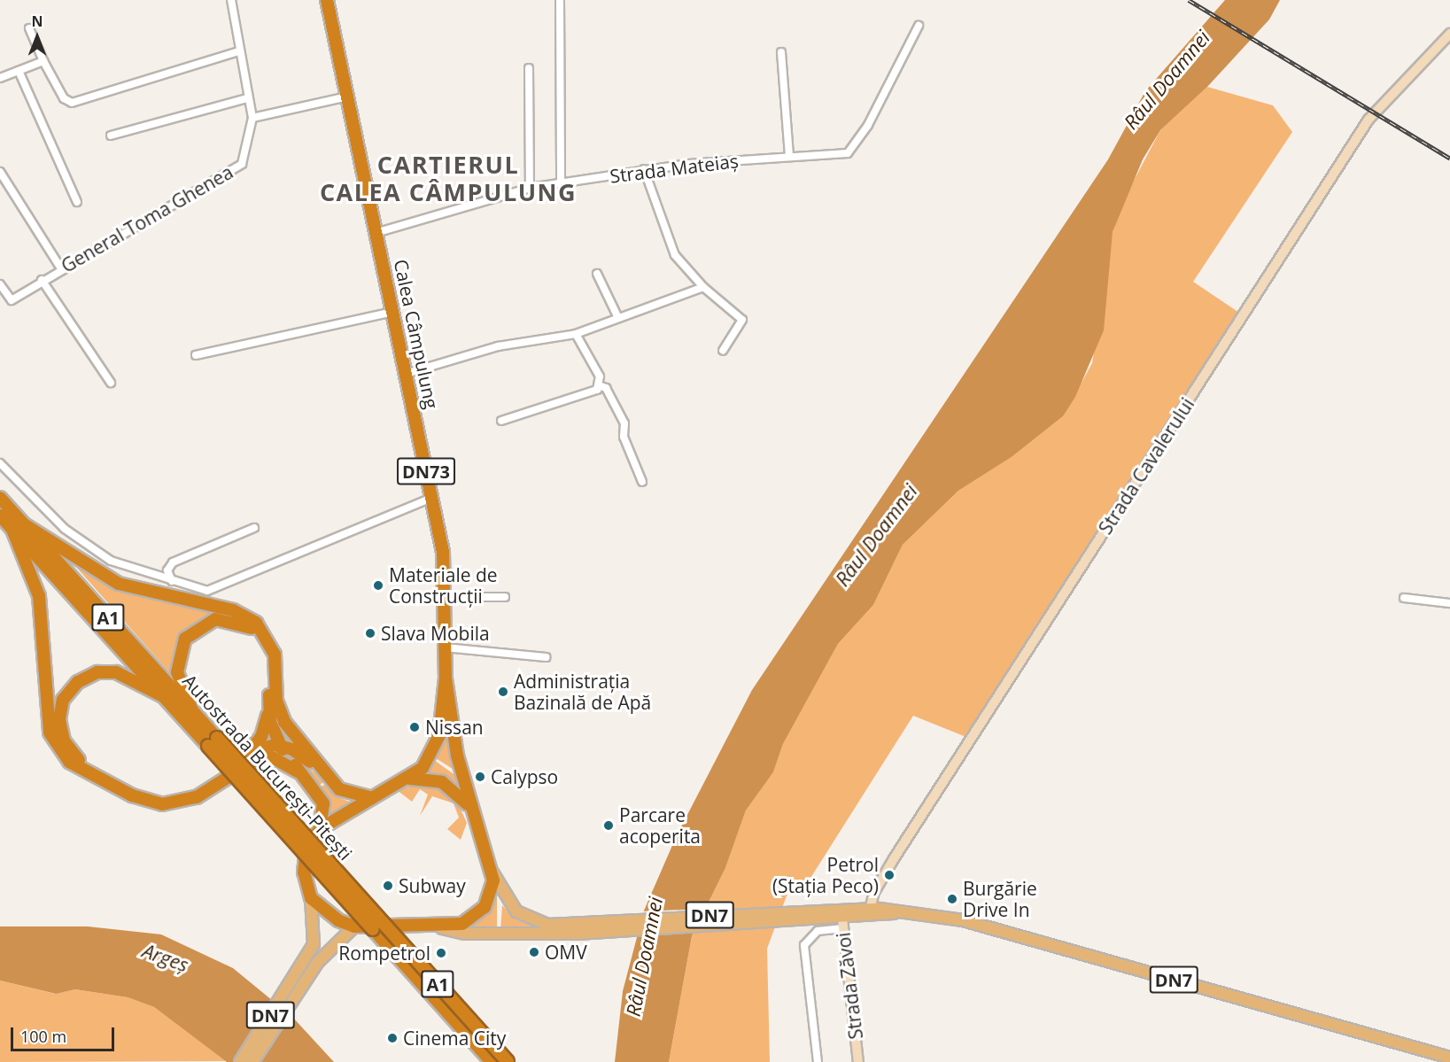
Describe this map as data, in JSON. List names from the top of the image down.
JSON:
{
  "streets": {
    "highway": [
      "Calea Câmpulung",
      "DN73",
      "A1",
      "Autostrada București-Pitești",
      "DN7"
    ],
    "main road": ["Strada Cavalerului", "Strada Zăvoi"],
    "street": ["Strada Mateiaș", "General Toma Ghenea"]
  },
  "crossings": [
    ["Strada Mateiaș", "Calea Câmpulung"],
    ["Calea Câmpulung", "DN7"],
    ["Strada Cavalerului", "DN7"],
    ["DN7", "Strada Zăvoi"]
  ],
  "districts": ["CARTIERUL CALEA CÂMPULUNG"],
  "water": ["Râul Doamnei", "Argeș"],
  "places": [
    "Materiale de Construcții",
    "Slava Mobila",
    "Administrația Bazinală de Apă",
    "Nissan",
    "Calypso",
    "Parcare acoperita",
    "Petrol (Stația Peco)",
    "Subway",
    "Burgărie Drive In",
    "OMV",
    "Rompetrol",
    "Cinema City"
  ],
  "scale_bar": "100 m",
  "north": "top"
}
